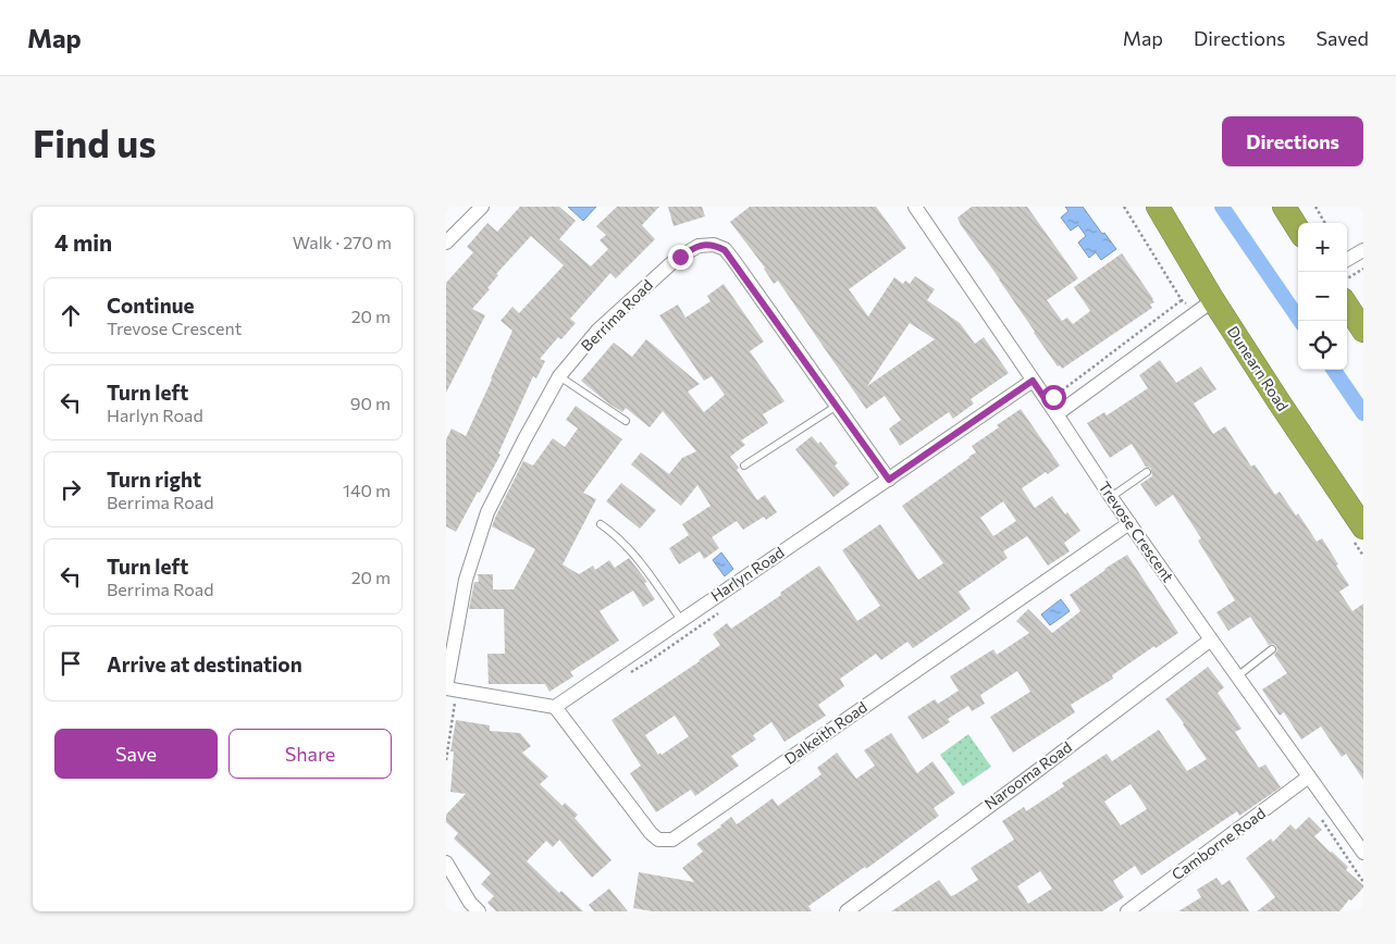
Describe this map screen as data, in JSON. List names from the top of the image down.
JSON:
{
  "streets": {
    "highway": ["Dunearn Road"],
    "street": [
      "Berrima Road",
      "Trevose Crescent",
      "Harlyn Road",
      "Dalkeith Road",
      "Narooma Road",
      "Camborne Road"
    ]
  },
  "crossings": [
    ["Berrima Road", "Harlyn Road"],
    ["Trevose Crescent", "Harlyn Road"],
    ["Trevose Crescent", "Dalkeith Road"],
    ["Trevose Crescent", "Narooma Road"],
    ["Trevose Crescent", "Camborne Road"],
    ["Harlyn Road", "Dalkeith Road"]
  ],
  "page": {
    "header": "Map",
    "nav": ["Map", "Directions", "Saved"],
    "buttons": [
      "Directions",
      ["Save", "Share"]
    ],
    "title": "Find us",
    "heading": ["4 min", "Walk · 270 m"],
    "map_buttons": ["+", "−"],
    "list": [
      ["Continue", "Trevose Crescent", "20 m"],
      ["Turn left", "Harlyn Road", "90 m"],
      ["Turn right", "Berrima Road", "140 m"],
      ["Turn left", "Berrima Road", "20 m"],
      "Arrive at destination"
    ]
  }
}
